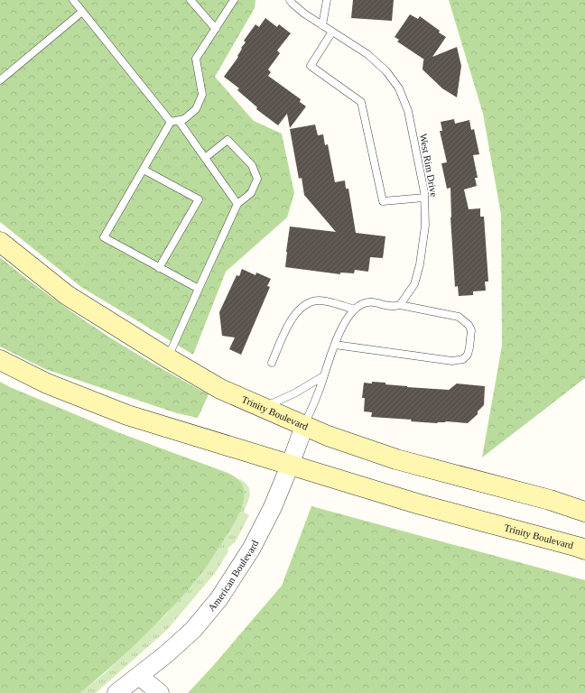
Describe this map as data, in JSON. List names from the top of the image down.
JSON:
{
  "streets": {
    "main road": ["Trinity Boulevard"],
    "street": ["American Boulevard"],
    "lane": ["West Rim Drive"]
  },
  "crossings": [
    ["Trinity Boulevard", "American Boulevard"]
  ]
}
